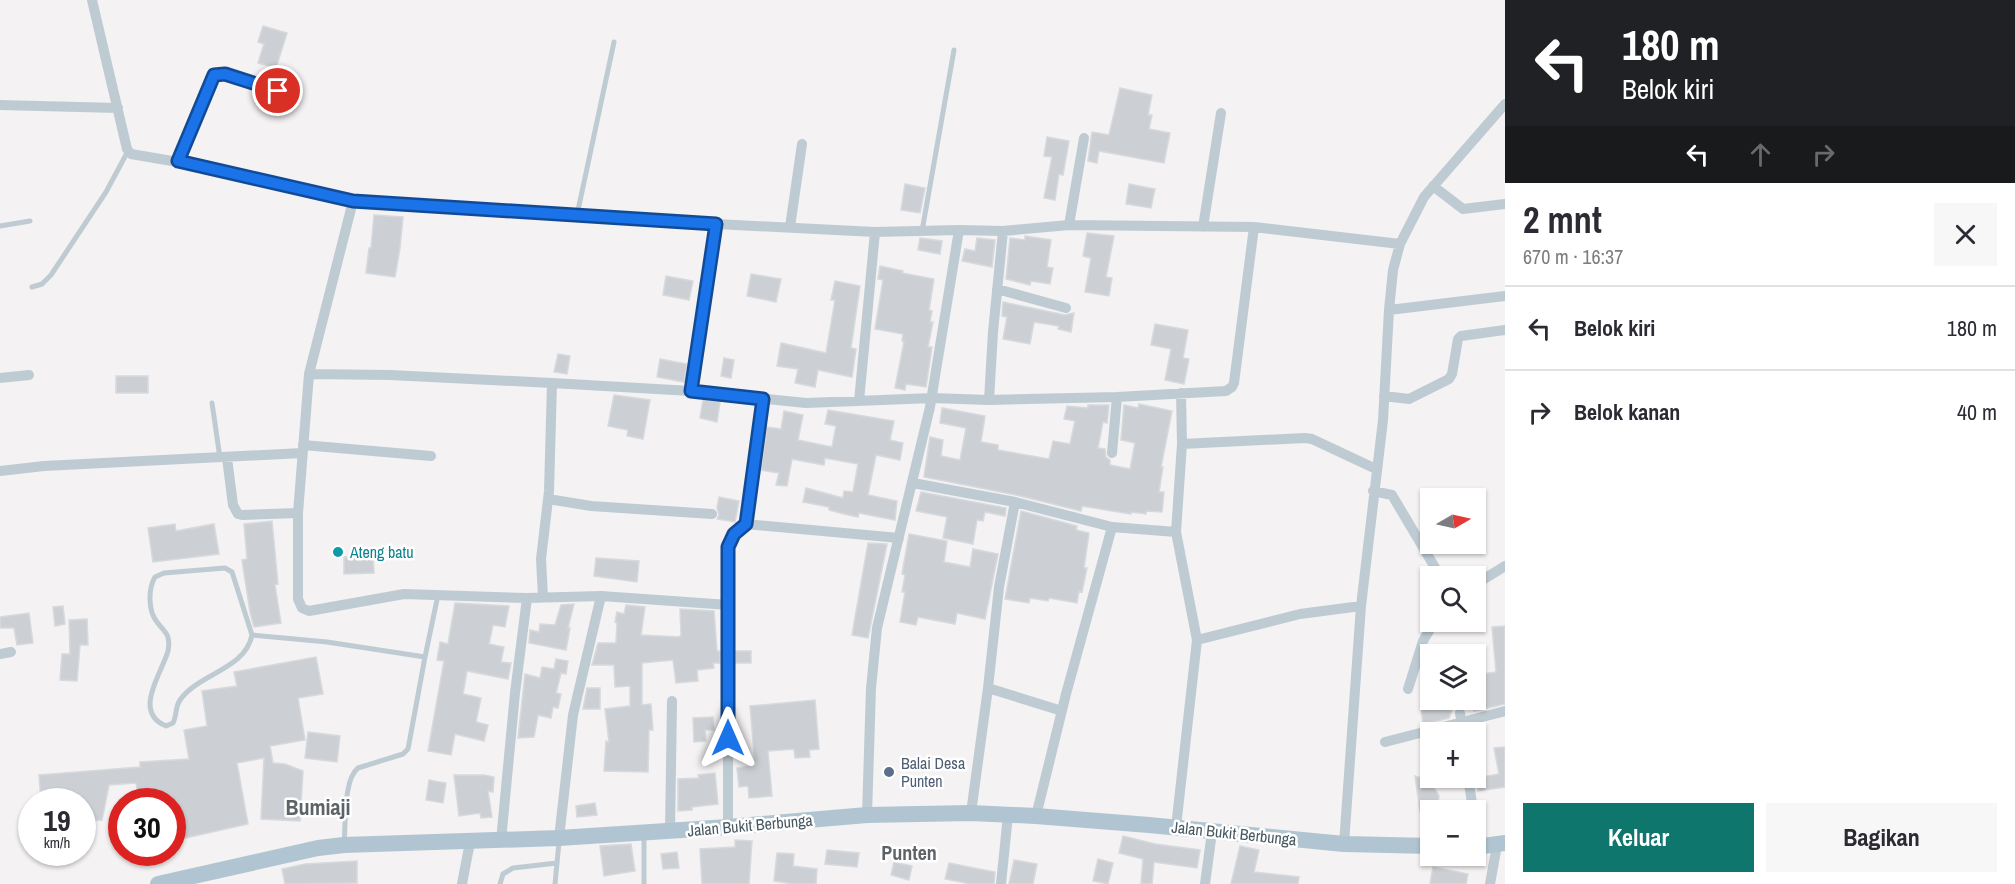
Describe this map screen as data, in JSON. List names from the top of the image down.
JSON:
{
  "streets": {
    "main road": ["Jalan Bukit Berbunga"]
  },
  "districts": ["Bumiaji", "Punten"],
  "places": ["Ateng batu", "Balai Desa Punten"],
  "north": "right",
  "page": {
    "turn": ["180 m", "Belok kiri"],
    "heading": ["2 mnt", "670 m · 16:37"],
    "list": [
      {
        "name": "Belok kiri",
        "value": "180 m"
      },
      {
        "name": "Belok kanan",
        "value": "40 m"
      }
    ],
    "map_buttons": ["+", "−"],
    "speed": "19 km/h",
    "limit": "30",
    "buttons": ["Keluar", "Bagikan"]
  }
}
